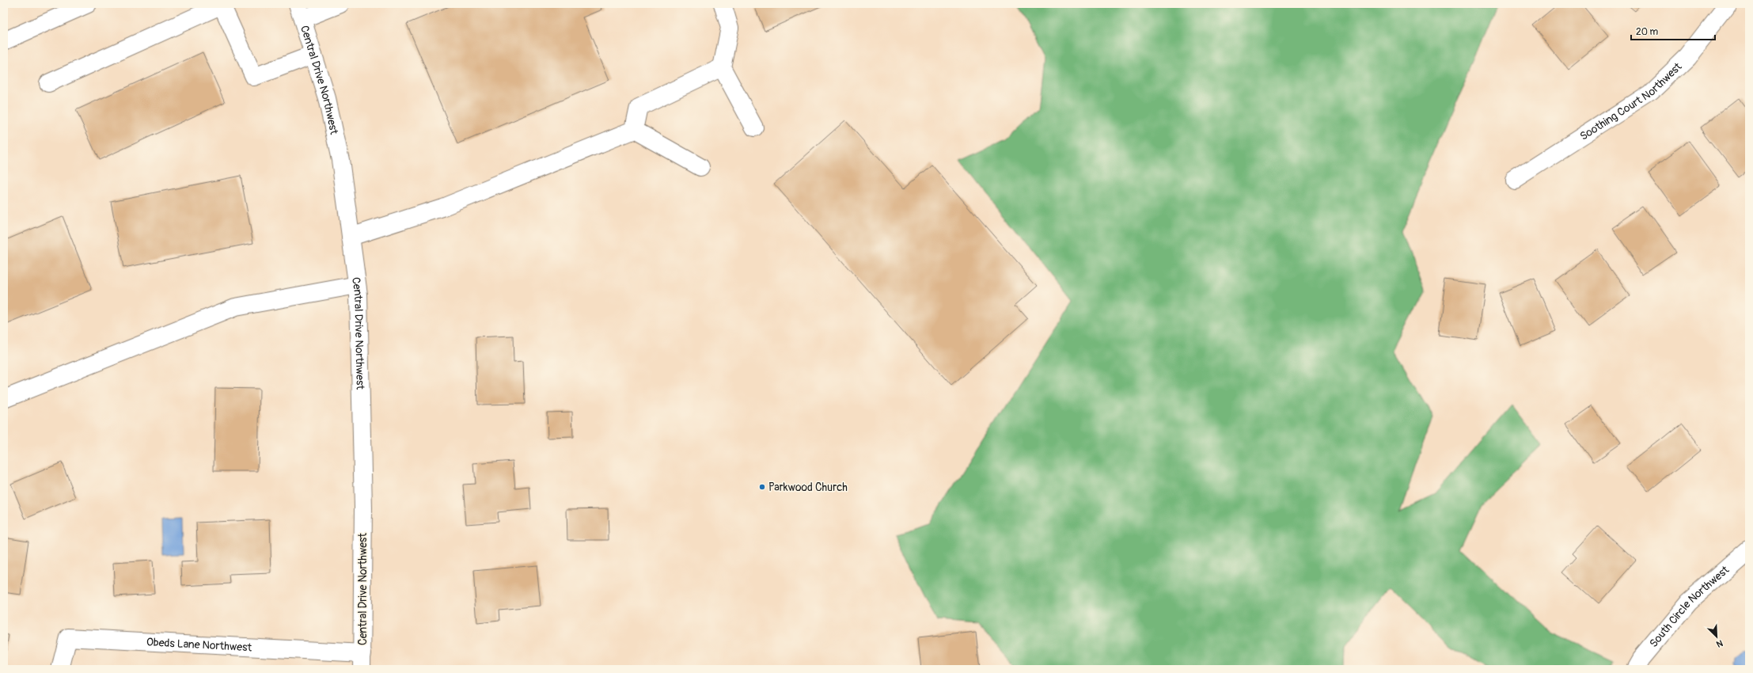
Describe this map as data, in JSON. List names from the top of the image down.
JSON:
{
  "streets": {
    "street": [
      "Central Drive Northwest",
      "Soothing Court Northwest",
      "South Circle Northwest",
      "Obeds Lane Northwest"
    ]
  },
  "crossings": [
    ["Central Drive Northwest", "Obeds Lane Northwest"]
  ],
  "places": ["Parkwood Church"],
  "scale_bar": "20 m",
  "north": "bottom right"
}
